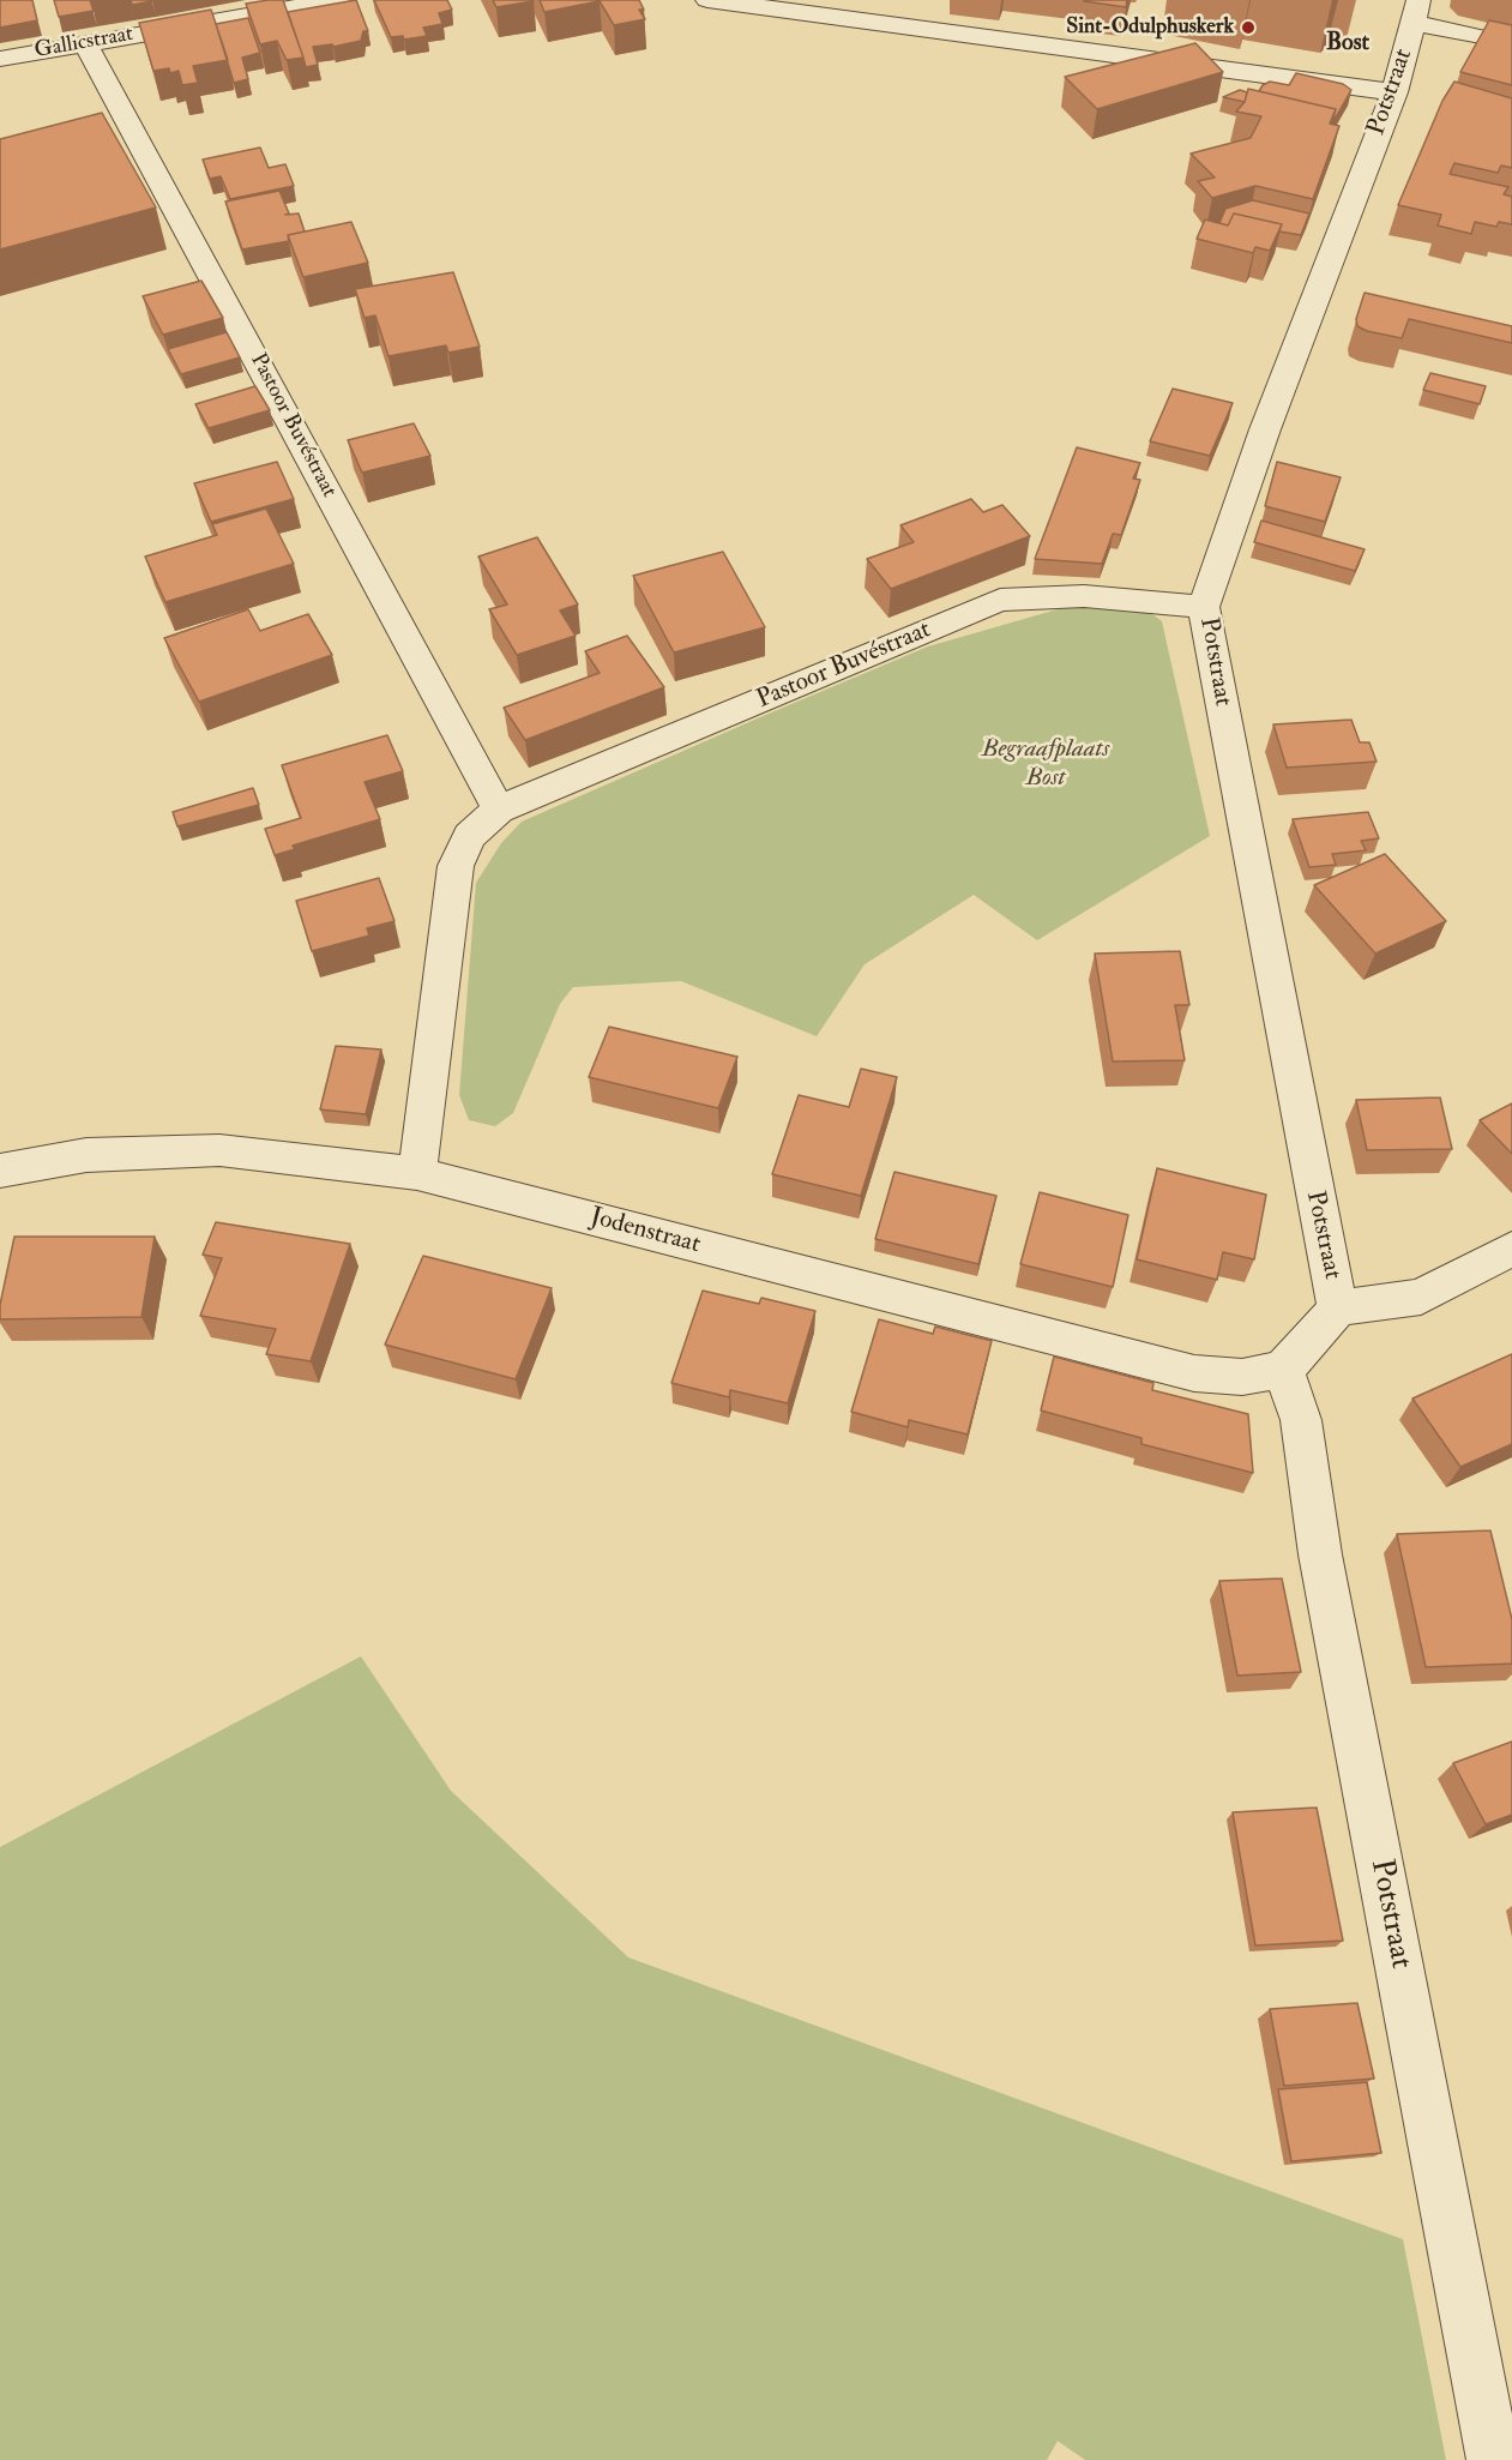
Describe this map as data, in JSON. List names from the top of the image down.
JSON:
{
  "streets": {
    "street": [
      "Gallicstraat",
      "Potstraat",
      "Pastoor Buvéstraat",
      "Jodenstraat"
    ]
  },
  "crossings": [
    ["Gallicstraat", "Pastoor Buvéstraat"],
    ["Potstraat", "Pastoor Buvéstraat"],
    ["Potstraat", "Jodenstraat"],
    ["Pastoor Buvéstraat", "Jodenstraat"]
  ],
  "districts": ["Bost"],
  "parks": ["Begraafplaats Bost"],
  "places": ["Sint-Odulphuskerk"]
}
